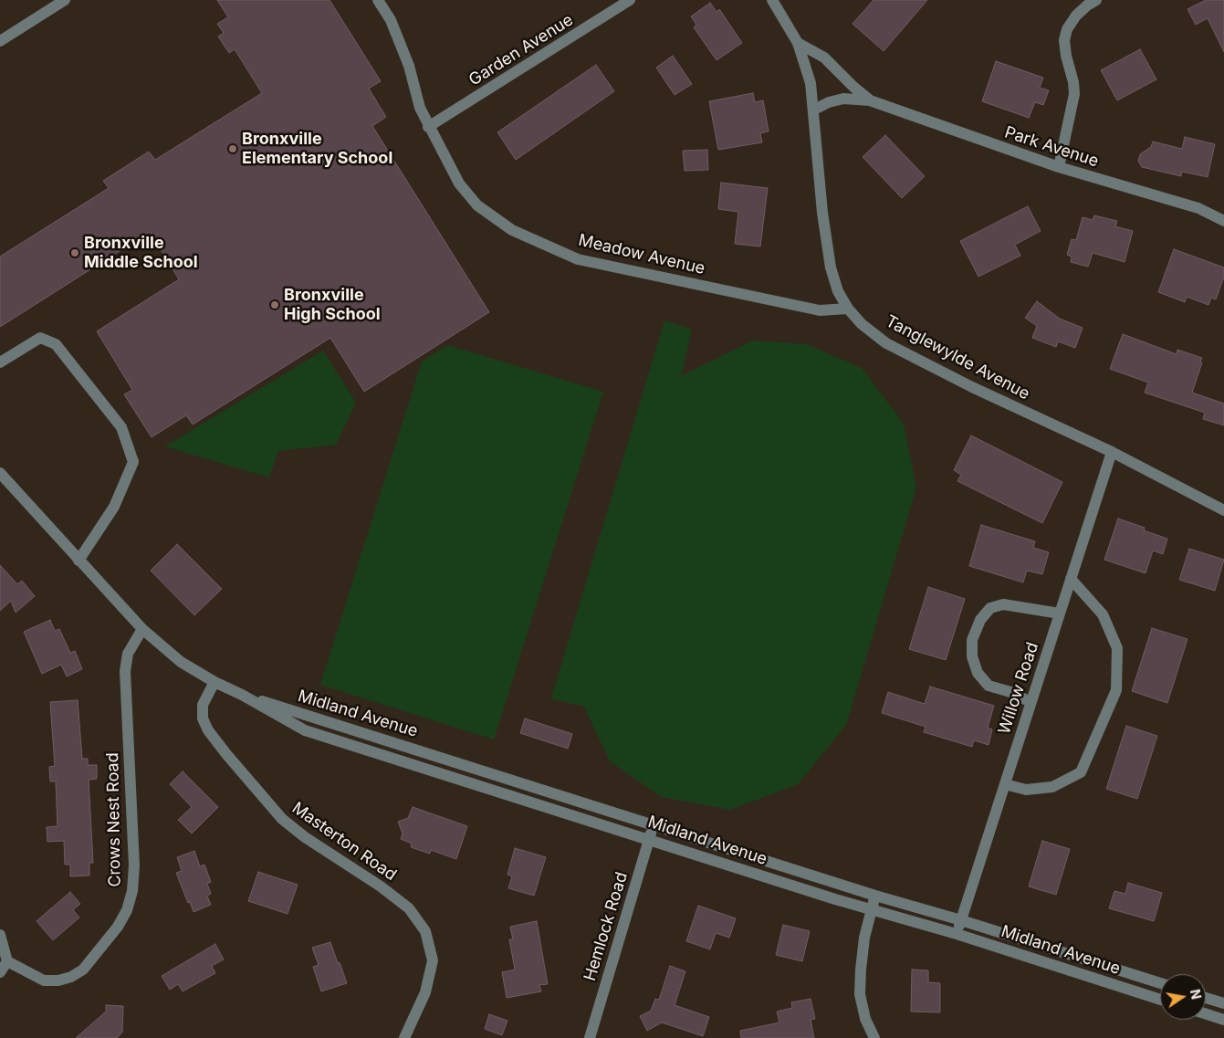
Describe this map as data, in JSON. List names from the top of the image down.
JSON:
{
  "streets": {
    "street": [
      "Garden Avenue",
      "Park Avenue",
      "Meadow Avenue",
      "Tanglewylde Avenue",
      "Willow Road",
      "Midland Avenue",
      "Crows Nest Road",
      "Masterton Road",
      "Hemlock Road"
    ]
  },
  "crossings": [
    ["Garden Avenue", "Meadow Avenue"],
    ["Park Avenue", "Tanglewylde Avenue"],
    ["Meadow Avenue", "Tanglewylde Avenue"],
    ["Tanglewylde Avenue", "Willow Road"],
    ["Willow Road", "Midland Avenue"],
    ["Midland Avenue", "Crows Nest Road"],
    ["Midland Avenue", "Masterton Road"],
    ["Midland Avenue", "Hemlock Road"]
  ],
  "places": ["Bronxville Elementary School", "Bronxville Middle School", "Bronxville High School"],
  "north": "right"
}
